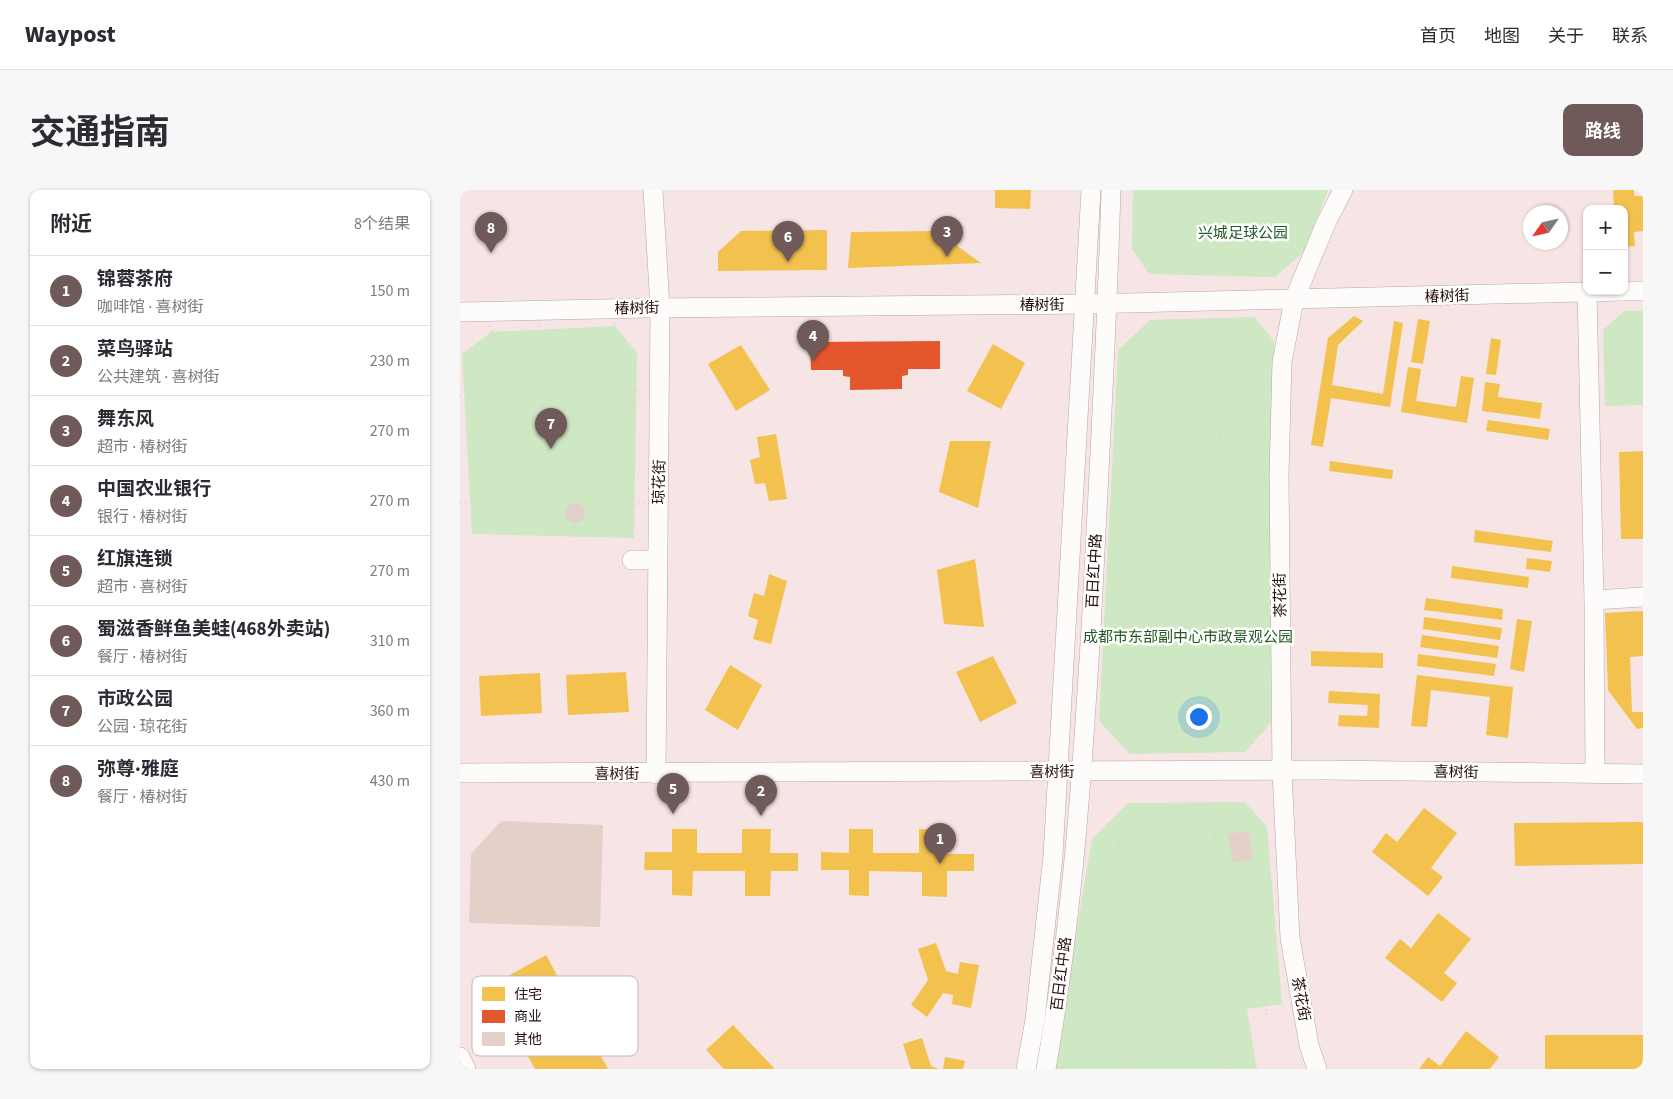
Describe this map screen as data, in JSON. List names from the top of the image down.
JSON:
{
  "streets": {
    "street": [
      "椿树街",
      "琼花街",
      "百日红中路",
      "茶花街",
      "喜树街"
    ]
  },
  "crossings": [
    ["椿树街", "琼花街"],
    ["椿树街", "百日红中路"],
    ["椿树街", "茶花街"],
    ["琼花街", "喜树街"],
    ["百日红中路", "喜树街"],
    ["茶花街", "喜树街"]
  ],
  "parks": ["兴城足球公园", "成都市东部副中心市政景观公园"],
  "legend": ["住宅", "商业", "其他"],
  "north": "bottom left",
  "page": {
    "header": "Waypost",
    "nav": [
      "首页",
      "地图",
      "关于",
      "联系"
    ],
    "title": "交通指南",
    "buttons": "路线",
    "heading": ["附近", "8个结果"],
    "map_buttons": ["+", "−"],
    "pins": [
      "8",
      "3",
      "6",
      "4",
      "7",
      "5",
      "2",
      "1"
    ],
    "list": [
      {
        "mark": "1",
        "name": "锦蓉茶府",
        "note": "咖啡馆 · 喜树街",
        "value": "150 m"
      },
      {
        "mark": "2",
        "name": "菜鸟驿站",
        "note": "公共建筑 · 喜树街",
        "value": "230 m"
      },
      {
        "mark": "3",
        "name": "舞东风",
        "note": "超市 · 椿树街",
        "value": "270 m"
      },
      {
        "mark": "4",
        "name": "中国农业银行",
        "note": "银行 · 椿树街",
        "value": "270 m"
      },
      {
        "mark": "5",
        "name": "红旗连锁",
        "note": "超市 · 喜树街",
        "value": "270 m"
      },
      {
        "mark": "6",
        "name": "蜀滋香鲜鱼美蛙(468外卖站)",
        "note": "餐厅 · 椿树街",
        "value": "310 m"
      },
      {
        "mark": "7",
        "name": "市政公园",
        "note": "公园 · 琼花街",
        "value": "360 m"
      },
      {
        "mark": "8",
        "name": "弥尊·雅庭",
        "note": "餐厅 · 椿树街",
        "value": "430 m"
      }
    ]
  }
}
